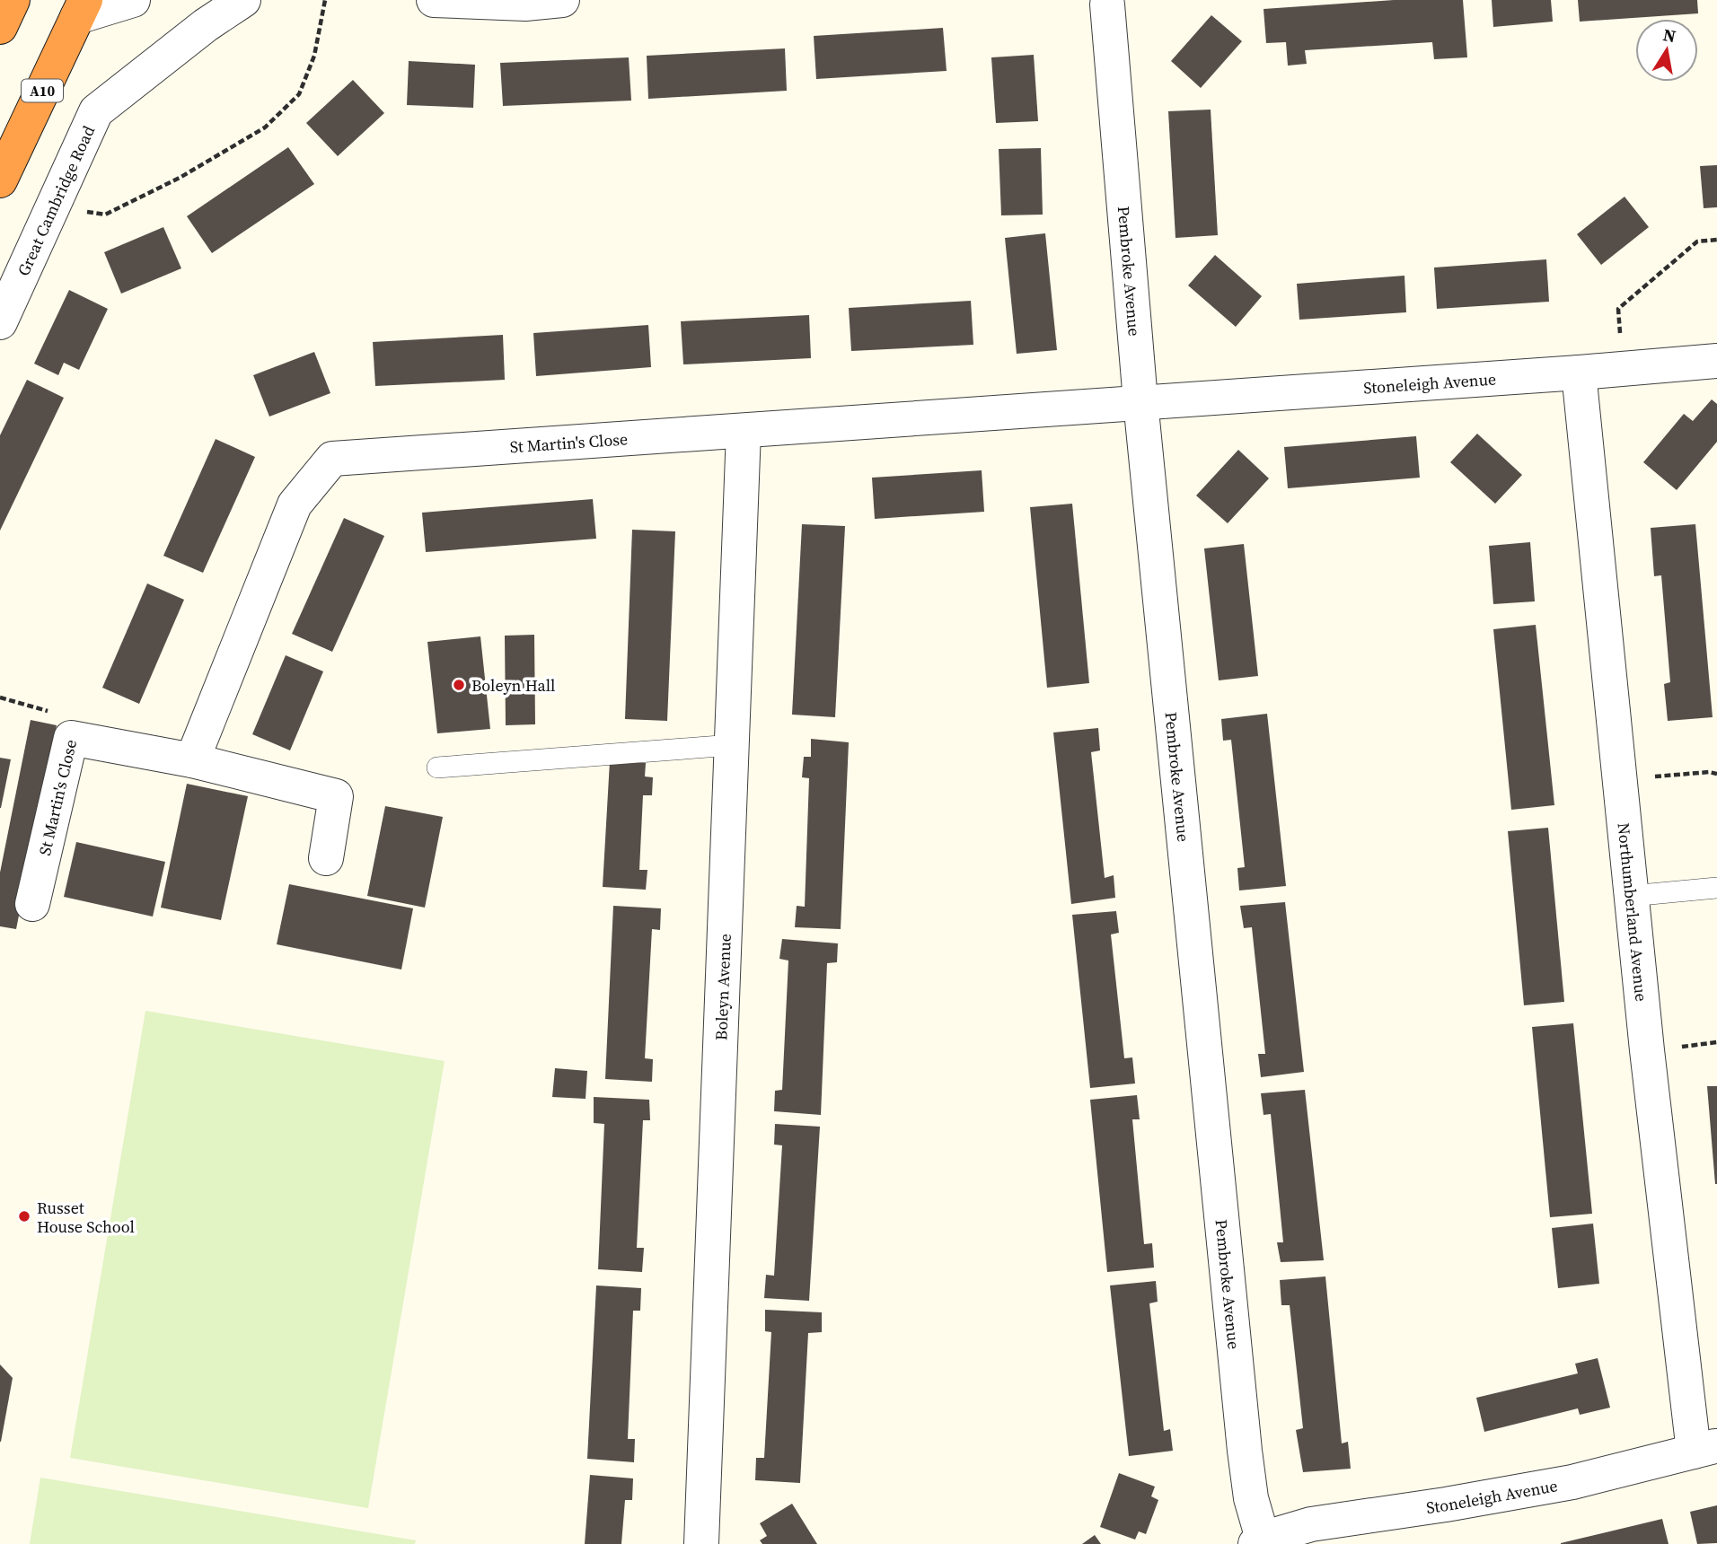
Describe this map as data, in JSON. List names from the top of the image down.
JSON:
{
  "streets": {
    "highway": ["A10"],
    "street": [
      "Great Cambridge Road",
      "Pembroke Avenue",
      "Stoneleigh Avenue",
      "St Martin's Close",
      "Northumberland Avenue",
      "Boleyn Avenue"
    ]
  },
  "crossings": [
    ["Pembroke Avenue", "Stoneleigh Avenue"],
    ["Pembroke Avenue", "St Martin's Close"],
    ["Stoneleigh Avenue", "St Martin's Close"],
    ["Stoneleigh Avenue", "Northumberland Avenue"],
    ["St Martin's Close", "Boleyn Avenue"]
  ],
  "places": ["Boleyn Hall", "Russet House School"],
  "north": "top"
}
